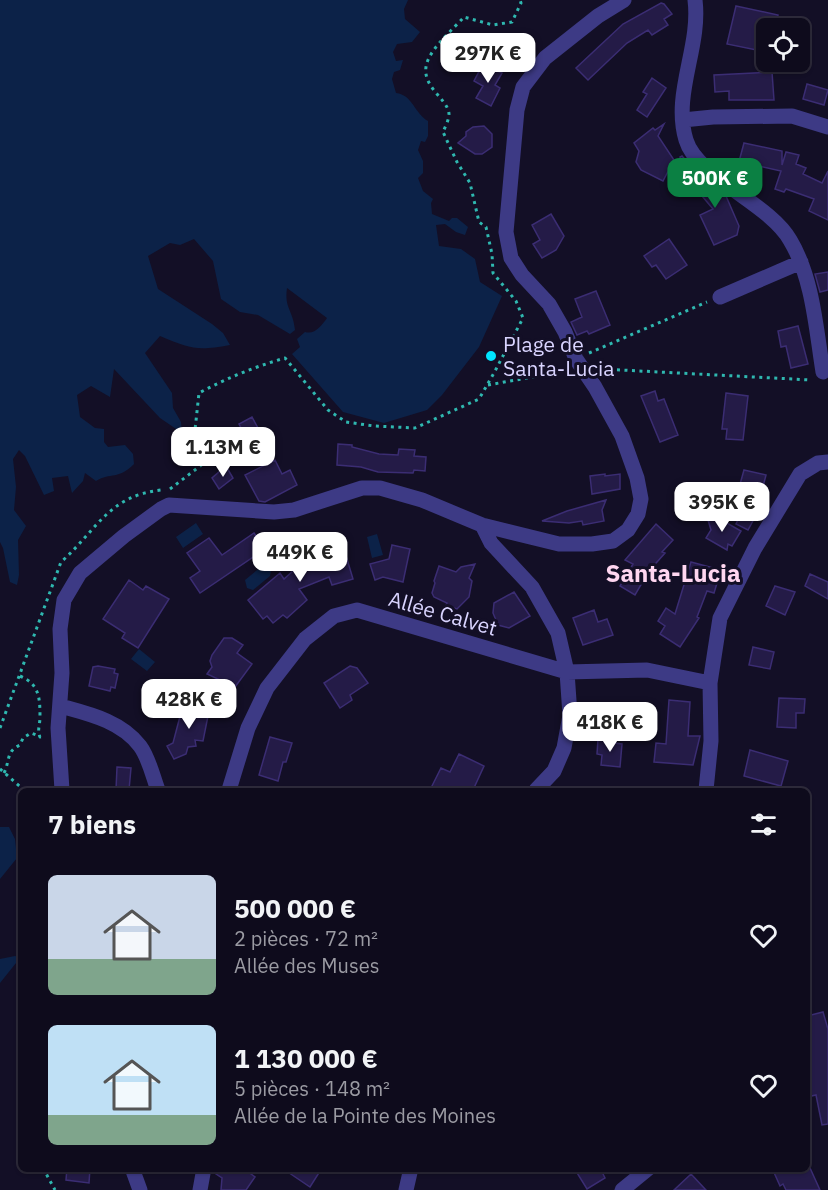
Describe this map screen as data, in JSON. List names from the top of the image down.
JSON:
{
  "streets": {
    "street": ["Allée Calvet"]
  },
  "districts": ["Santa-Lucia"],
  "places": ["Plage de Santa-Lucia"],
  "page": {
    "price": [
      "297K €",
      "500K €",
      "1.13M €",
      "395K €",
      "449K €",
      "428K €",
      "418K €"
    ],
    "heading": "7 biens",
    "list": [
      {
        "name": "500 000 €",
        "note": "2 pièces · 72 m² · Allée des Muses"
      },
      {
        "name": "1 130 000 €",
        "note": "5 pièces · 148 m² · Allée de la Pointe des Moines"
      }
    ]
  }
}
